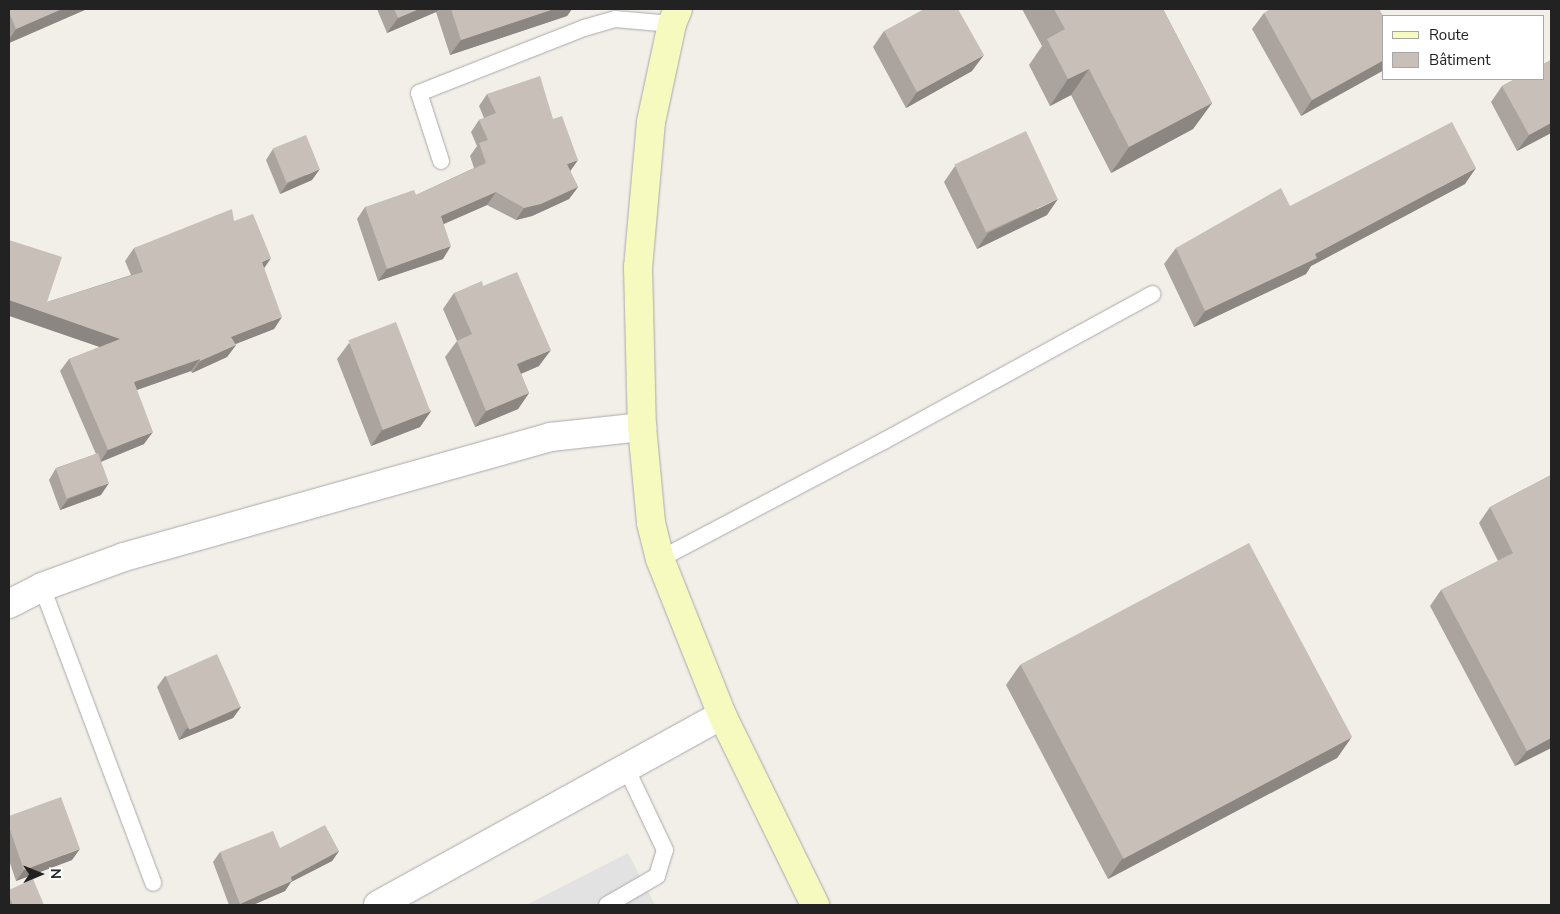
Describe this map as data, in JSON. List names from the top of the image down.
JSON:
{
  "legend": ["Route", "Bâtiment"],
  "north": "right"
}
